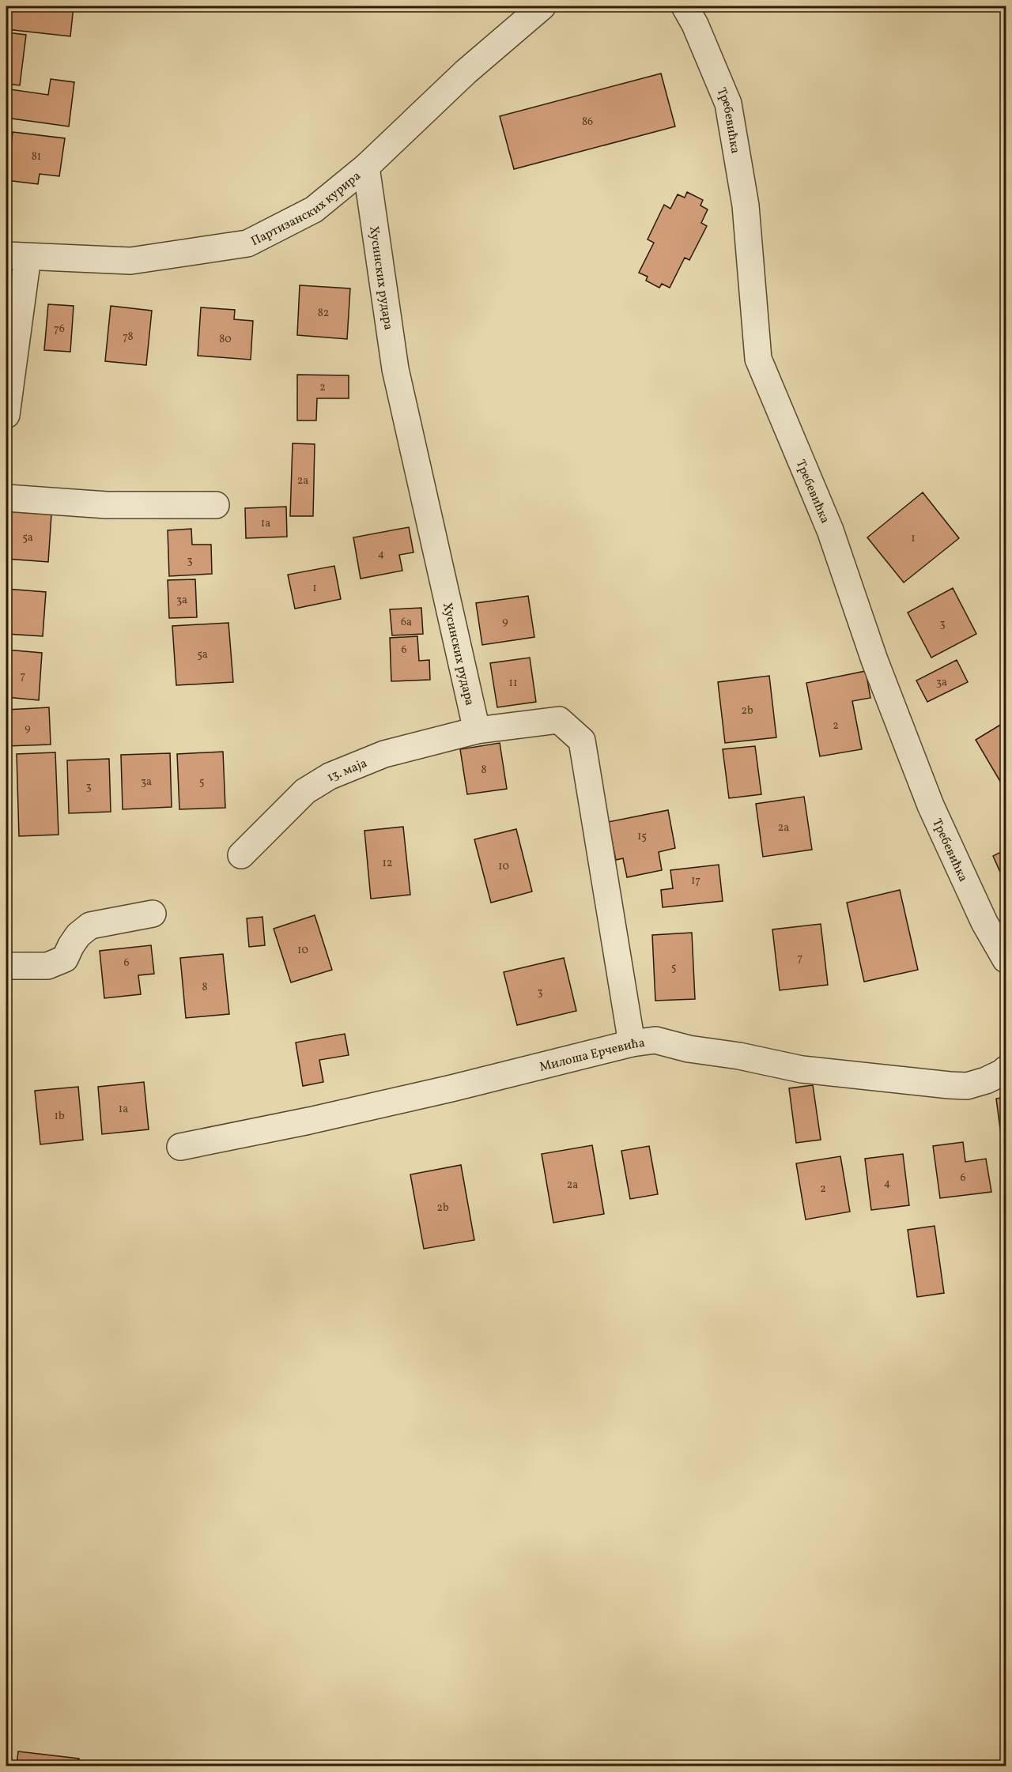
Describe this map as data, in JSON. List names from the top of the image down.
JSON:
{
  "streets": {
    "street": [
      "Требевићка",
      "Партизанских курира",
      "Хусинских рудара",
      "13. маја",
      "Милоша Ерчевића"
    ]
  },
  "crossings": [
    ["Партизанских курира", "Хусинских рудара"],
    ["Хусинских рудара", "13. маја"]
  ],
  "house_numbers": [
    "86",
    "81",
    "82",
    "76",
    "78",
    "80",
    "2",
    "2a",
    "1a",
    "5a",
    "1",
    "4",
    "3",
    "1",
    "3a",
    "9",
    "6a",
    "3",
    "6",
    "5a",
    "7",
    "3a",
    "11",
    "2b",
    "2",
    "9",
    "8",
    "3a",
    "5",
    "3",
    "2a",
    "15",
    "12",
    "10",
    "17",
    "10",
    "7",
    "6",
    "5",
    "8",
    "3",
    "1a",
    "1b",
    "6",
    "4",
    "2a",
    "2",
    "2b"
  ]
}
